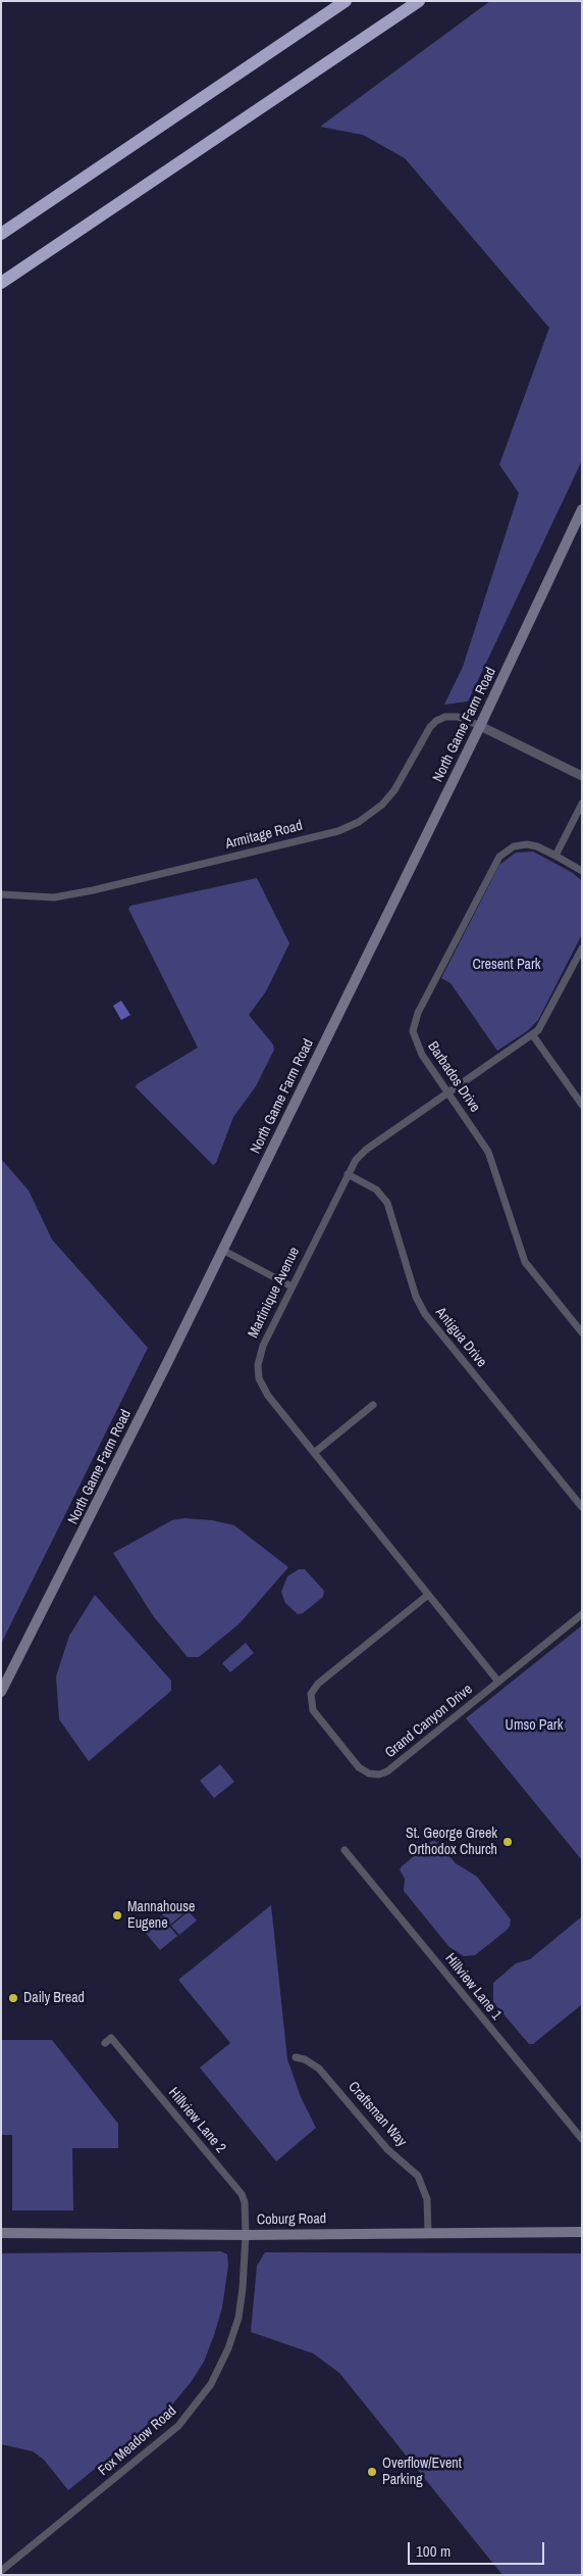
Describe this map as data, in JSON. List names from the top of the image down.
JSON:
{
  "streets": {
    "main road": ["North Game Farm Road", "Coburg Road"],
    "street": [
      "Armitage Road",
      "Barbados Drive",
      "Martinique Avenue",
      "Antigua Drive",
      "Grand Canyon Drive",
      "Hillview Lane 1",
      "Craftsman Way",
      "Hillview Lane 2",
      "Fox Meadow Road"
    ]
  },
  "crossings": [
    ["North Game Farm Road", "Armitage Road"],
    ["Barbados Drive", "Martinique Avenue"],
    ["Martinique Avenue", "Antigua Drive"],
    ["Martinique Avenue", "Grand Canyon Drive"],
    ["Craftsman Way", "Coburg Road"],
    ["Hillview Lane 2", "Coburg Road"],
    ["Hillview Lane 2", "Fox Meadow Road"],
    ["Coburg Road", "Fox Meadow Road"]
  ],
  "parks": ["Cresent Park", "Umso Park"],
  "places": [
    "St. George Greek Orthodox Church",
    "Mannahouse Eugene",
    "Daily Bread",
    "Overflow/Event Parking"
  ],
  "scale_bar": "100 m"
}
